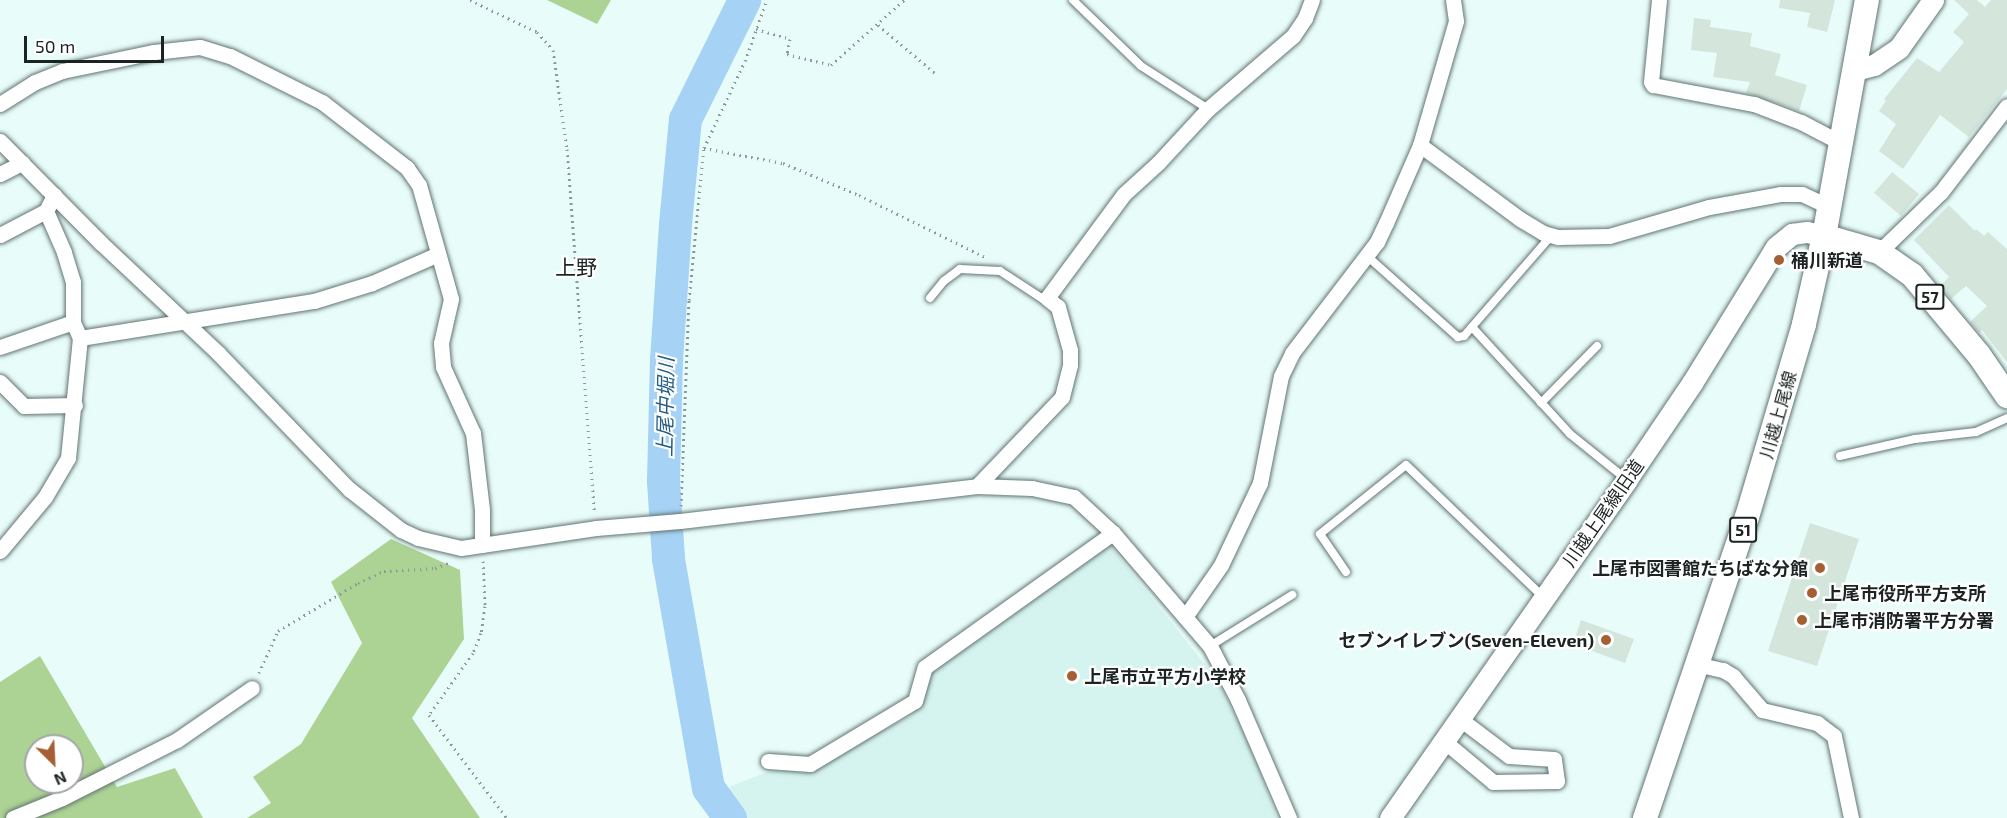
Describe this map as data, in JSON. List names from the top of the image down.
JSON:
{
  "streets": {
    "main road": ["57", "川越上尾線", "51"],
    "street": ["川越上尾線旧道"]
  },
  "crossings": [
    ["57", "川越上尾線"],
    ["57", "川越上尾線旧道"],
    ["川越上尾線", "川越上尾線旧道"]
  ],
  "districts": ["上野"],
  "water": ["上尾中堀川"],
  "places": [
    "桶川新道",
    "上尾市図書館たちばな分館",
    "上尾市役所平方支所",
    "上尾市消防署平方分署",
    "セブンイレブン(Seven-Eleven)",
    "上尾市立平方小学校"
  ],
  "scale_bar": "50 m",
  "north": "bottom right"
}
